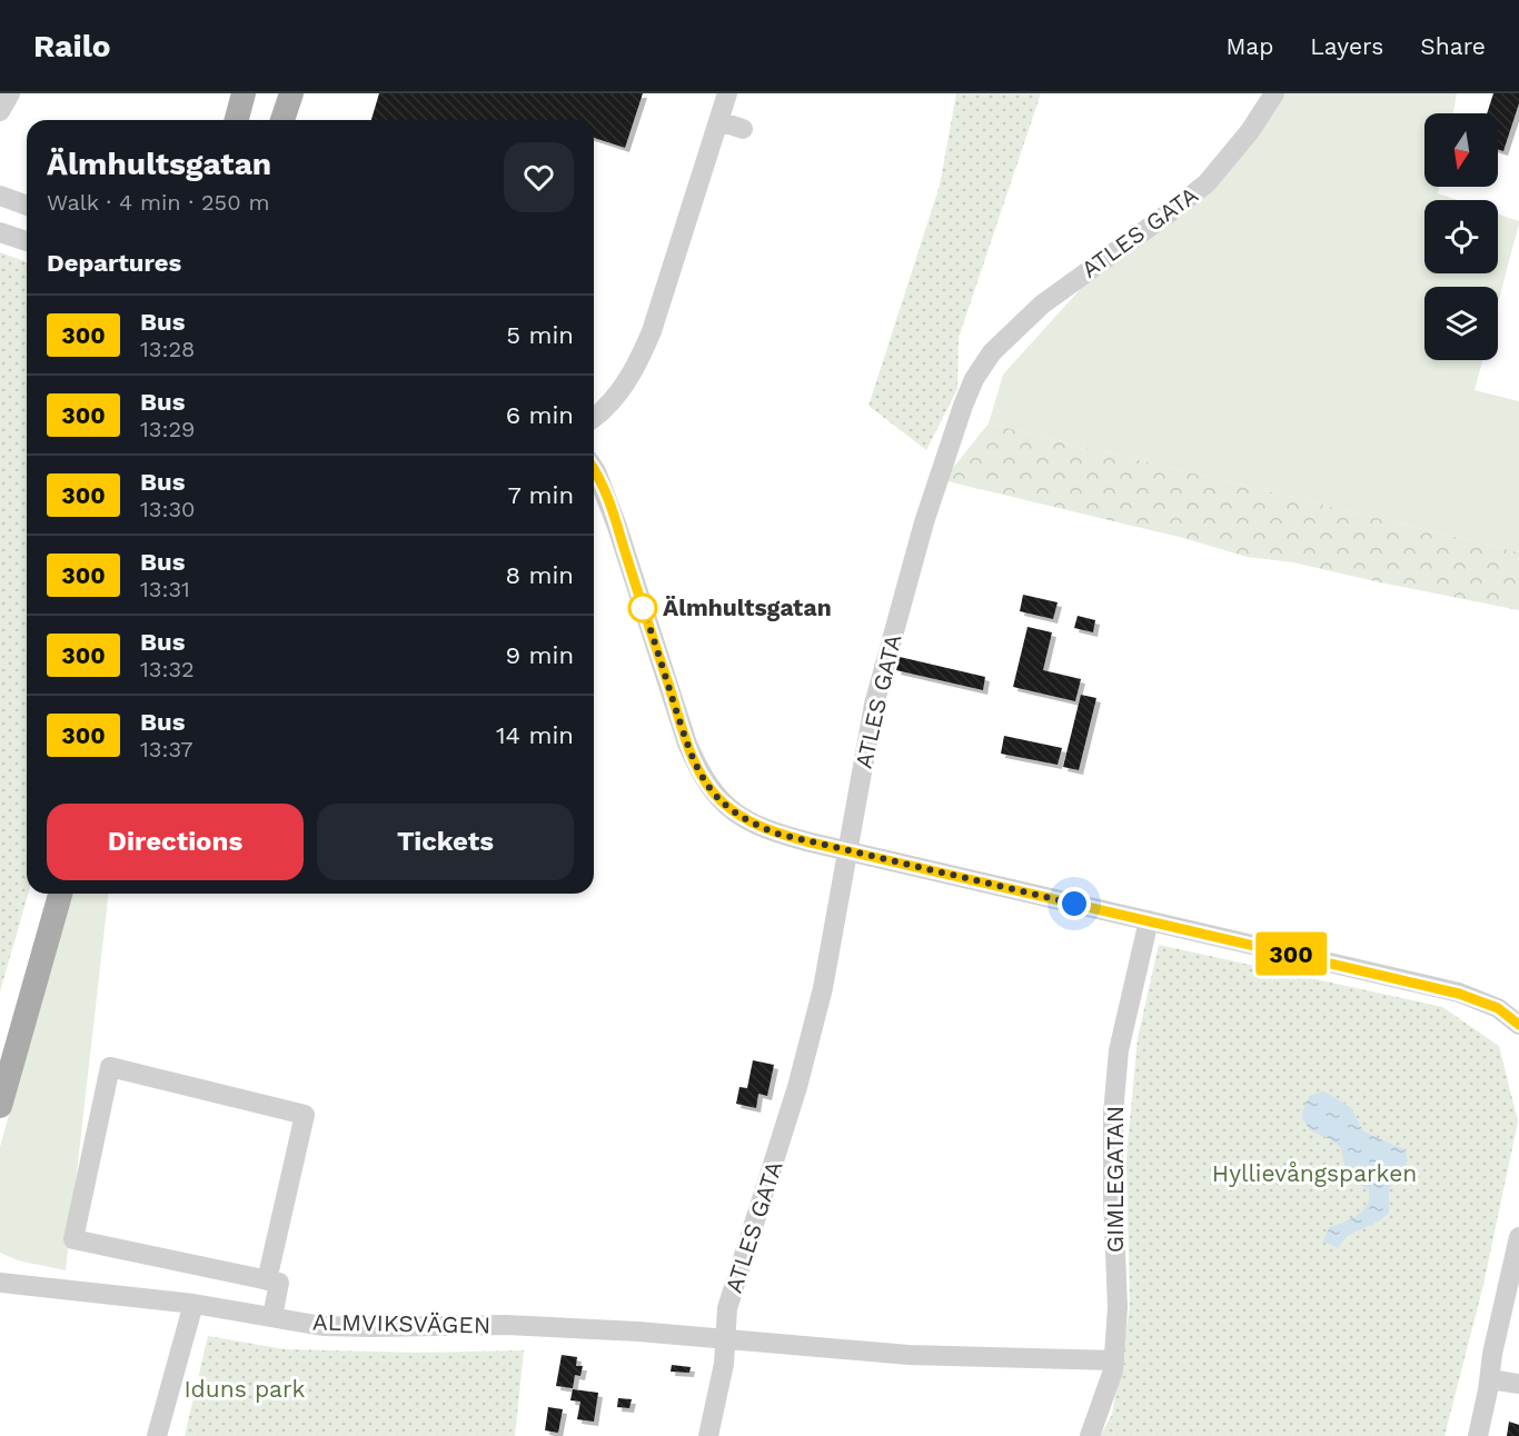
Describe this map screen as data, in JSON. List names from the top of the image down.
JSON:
{
  "streets": {
    "street": ["ATLES GATA", "GIMLEGATAN", "ALMVIKSVÄGEN"]
  },
  "crossings": [
    ["ATLES GATA", "ALMVIKSVÄGEN"],
    ["GIMLEGATAN", "ALMVIKSVÄGEN"]
  ],
  "parks": ["Hyllievångsparken", "Iduns park"],
  "places": ["Älmhultsgatan"],
  "lines": ["bus line 300"],
  "north": "bottom",
  "page": {
    "header": "Railo",
    "nav": ["Map", "Layers", "Share"],
    "on_map": "300",
    "heading": [
      ["Älmhultsgatan", "Walk · 4 min · 250 m"],
      "Departures"
    ],
    "list": [
      {
        "mark": "300",
        "name": "Bus",
        "note": "13:28",
        "value": "5 min"
      },
      {
        "mark": "300",
        "name": "Bus",
        "note": "13:29",
        "value": "6 min"
      },
      {
        "mark": "300",
        "name": "Bus",
        "note": "13:30",
        "value": "7 min"
      },
      {
        "mark": "300",
        "name": "Bus",
        "note": "13:31",
        "value": "8 min"
      },
      {
        "mark": "300",
        "name": "Bus",
        "note": "13:32",
        "value": "9 min"
      },
      {
        "mark": "300",
        "name": "Bus",
        "note": "13:37",
        "value": "14 min"
      }
    ],
    "buttons": ["Directions", "Tickets"]
  }
}
